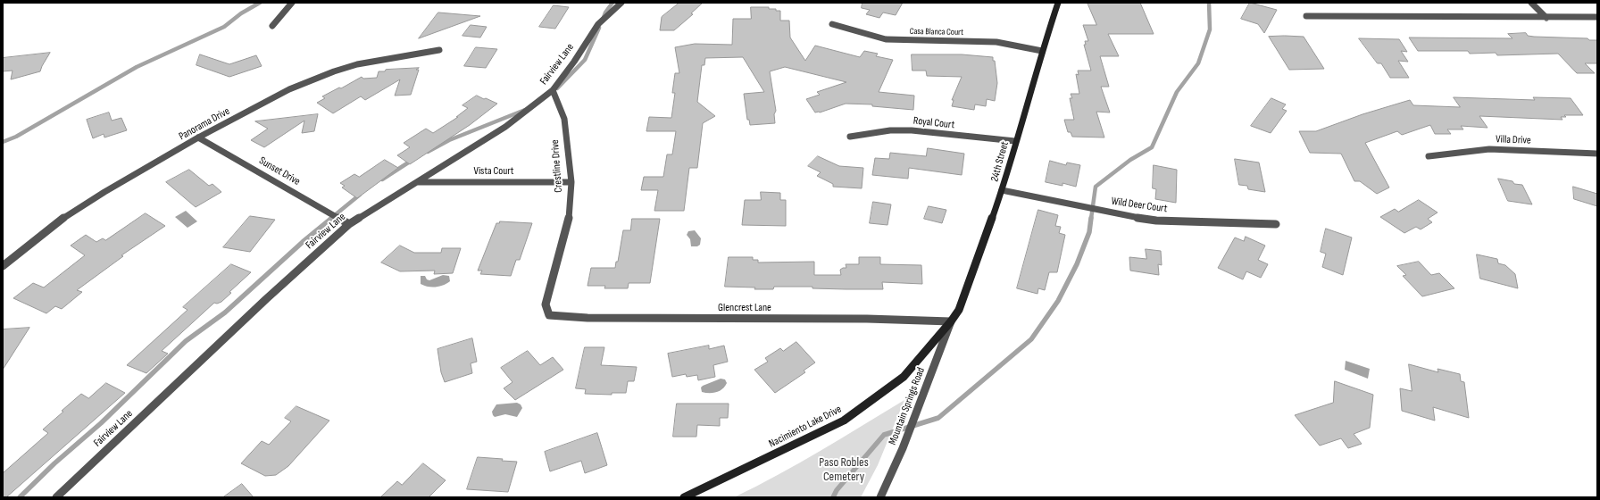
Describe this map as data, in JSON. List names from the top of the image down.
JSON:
{
  "streets": {
    "main road": ["24th Street", "Nacimiento Lake Drive"],
    "street": [
      "Casa Blanca Court",
      "Fairview Lane",
      "Royal Court",
      "Panorama Drive",
      "Villa Drive",
      "Crestline Drive",
      "Sunset Drive",
      "Vista Court",
      "Wild Deer Court",
      "Glencrest Lane",
      "Mountain Springs Road"
    ]
  },
  "crossings": [
    ["Casa Blanca Court", "24th Street"],
    ["Fairview Lane", "Crestline Drive"],
    ["Fairview Lane", "Sunset Drive"],
    ["Fairview Lane", "Vista Court"],
    ["Royal Court", "24th Street"],
    ["Panorama Drive", "Sunset Drive"],
    ["24th Street", "Wild Deer Court"],
    ["24th Street", "Glencrest Lane"],
    ["24th Street", "Mountain Springs Road"],
    ["24th Street", "Nacimiento Lake Drive"],
    ["Crestline Drive", "Vista Court"],
    ["Crestline Drive", "Glencrest Lane"],
    ["Glencrest Lane", "Mountain Springs Road"],
    ["Glencrest Lane", "Nacimiento Lake Drive"],
    ["Mountain Springs Road", "Nacimiento Lake Drive"]
  ],
  "parks": ["Paso Robles Cemetery"]
}
